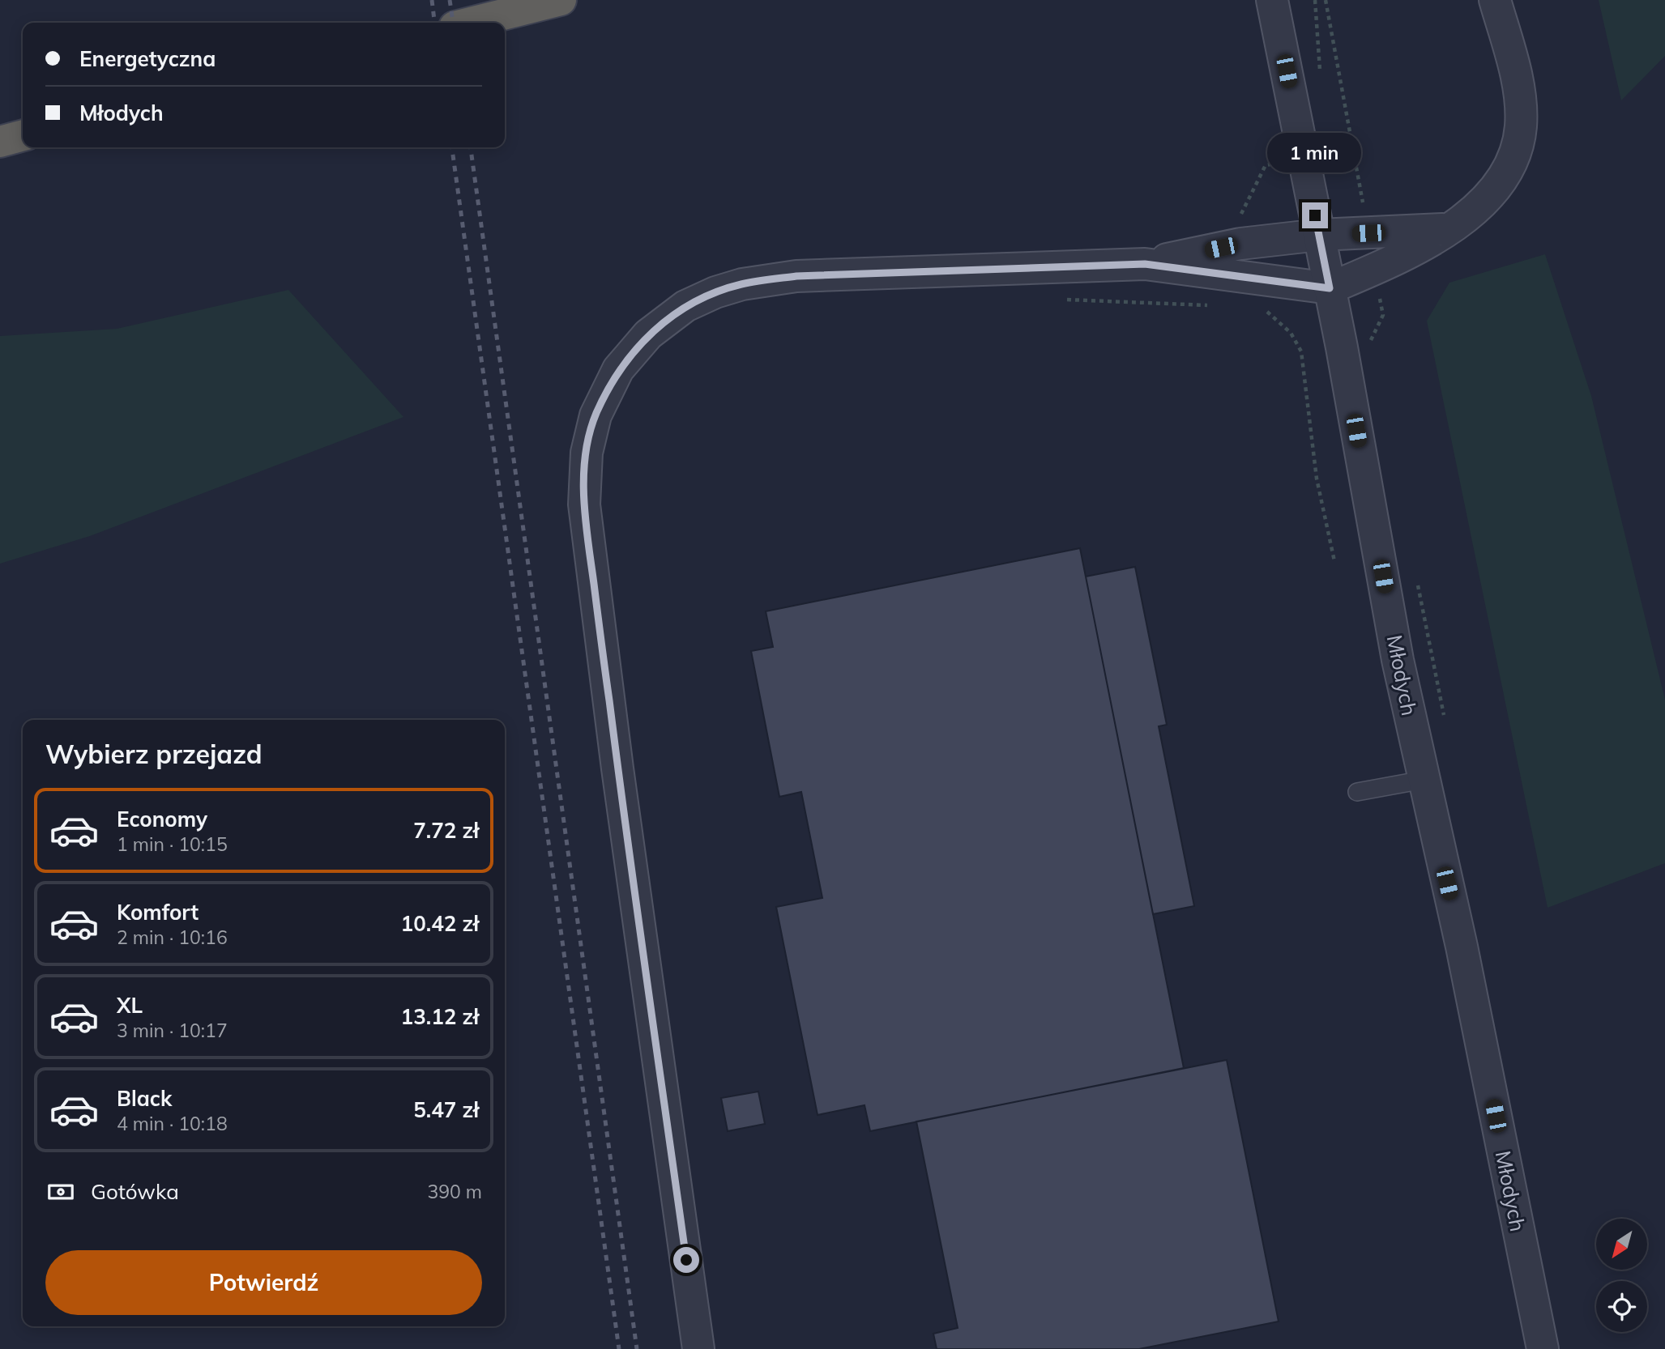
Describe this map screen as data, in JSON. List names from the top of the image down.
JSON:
{
  "streets": {
    "street": ["Młodych"]
  },
  "north": "bottom left",
  "page": {
    "banner": ["Energetyczna", "Młodych"],
    "bubble": "1 min",
    "heading": "Wybierz przejazd",
    "list": [
      {
        "name": "Economy",
        "note": "1 min · 10:15",
        "value": "7.72 zł"
      },
      {
        "name": "Komfort",
        "note": "2 min · 10:16",
        "value": "10.42 zł"
      },
      {
        "name": "XL",
        "note": "3 min · 10:17",
        "value": "13.12 zł"
      },
      {
        "name": "Black",
        "note": "4 min · 10:18",
        "value": "5.47 zł"
      }
    ],
    "pay": ["Gotówka", "390 m"],
    "buttons": "Potwierdź"
  }
}
